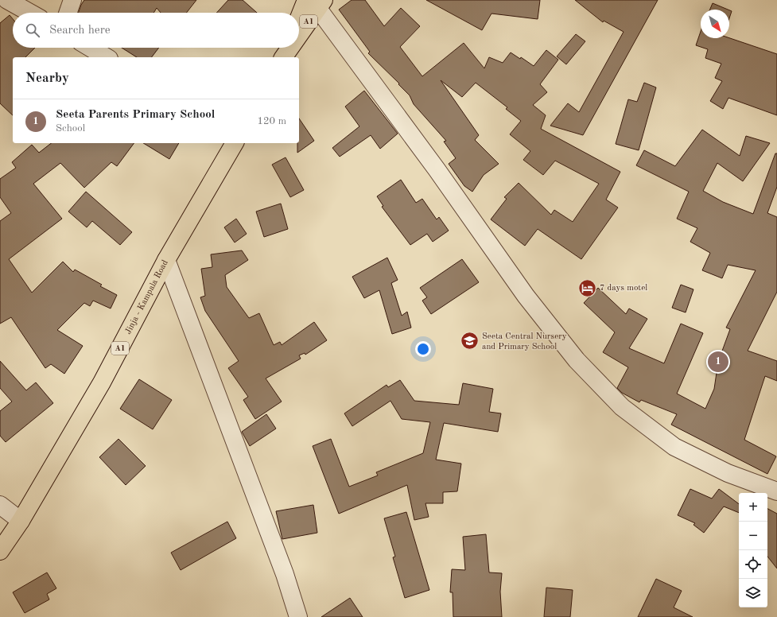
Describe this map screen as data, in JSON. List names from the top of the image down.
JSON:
{
  "streets": {
    "highway": ["A1", "Jinja - Kampala Road"]
  },
  "places": {
    "hotel": ["7 days motel"],
    "school or university": ["Seeta Central Nursery and Primary School"]
  },
  "north": "bottom right",
  "page": {
    "search": "Search here",
    "heading": "Nearby",
    "list": [
      {
        "mark": "1",
        "name": "Seeta Parents Primary School",
        "note": "School",
        "value": "120 m"
      }
    ],
    "pins": "1",
    "map_buttons": ["+", "−"]
  }
}
